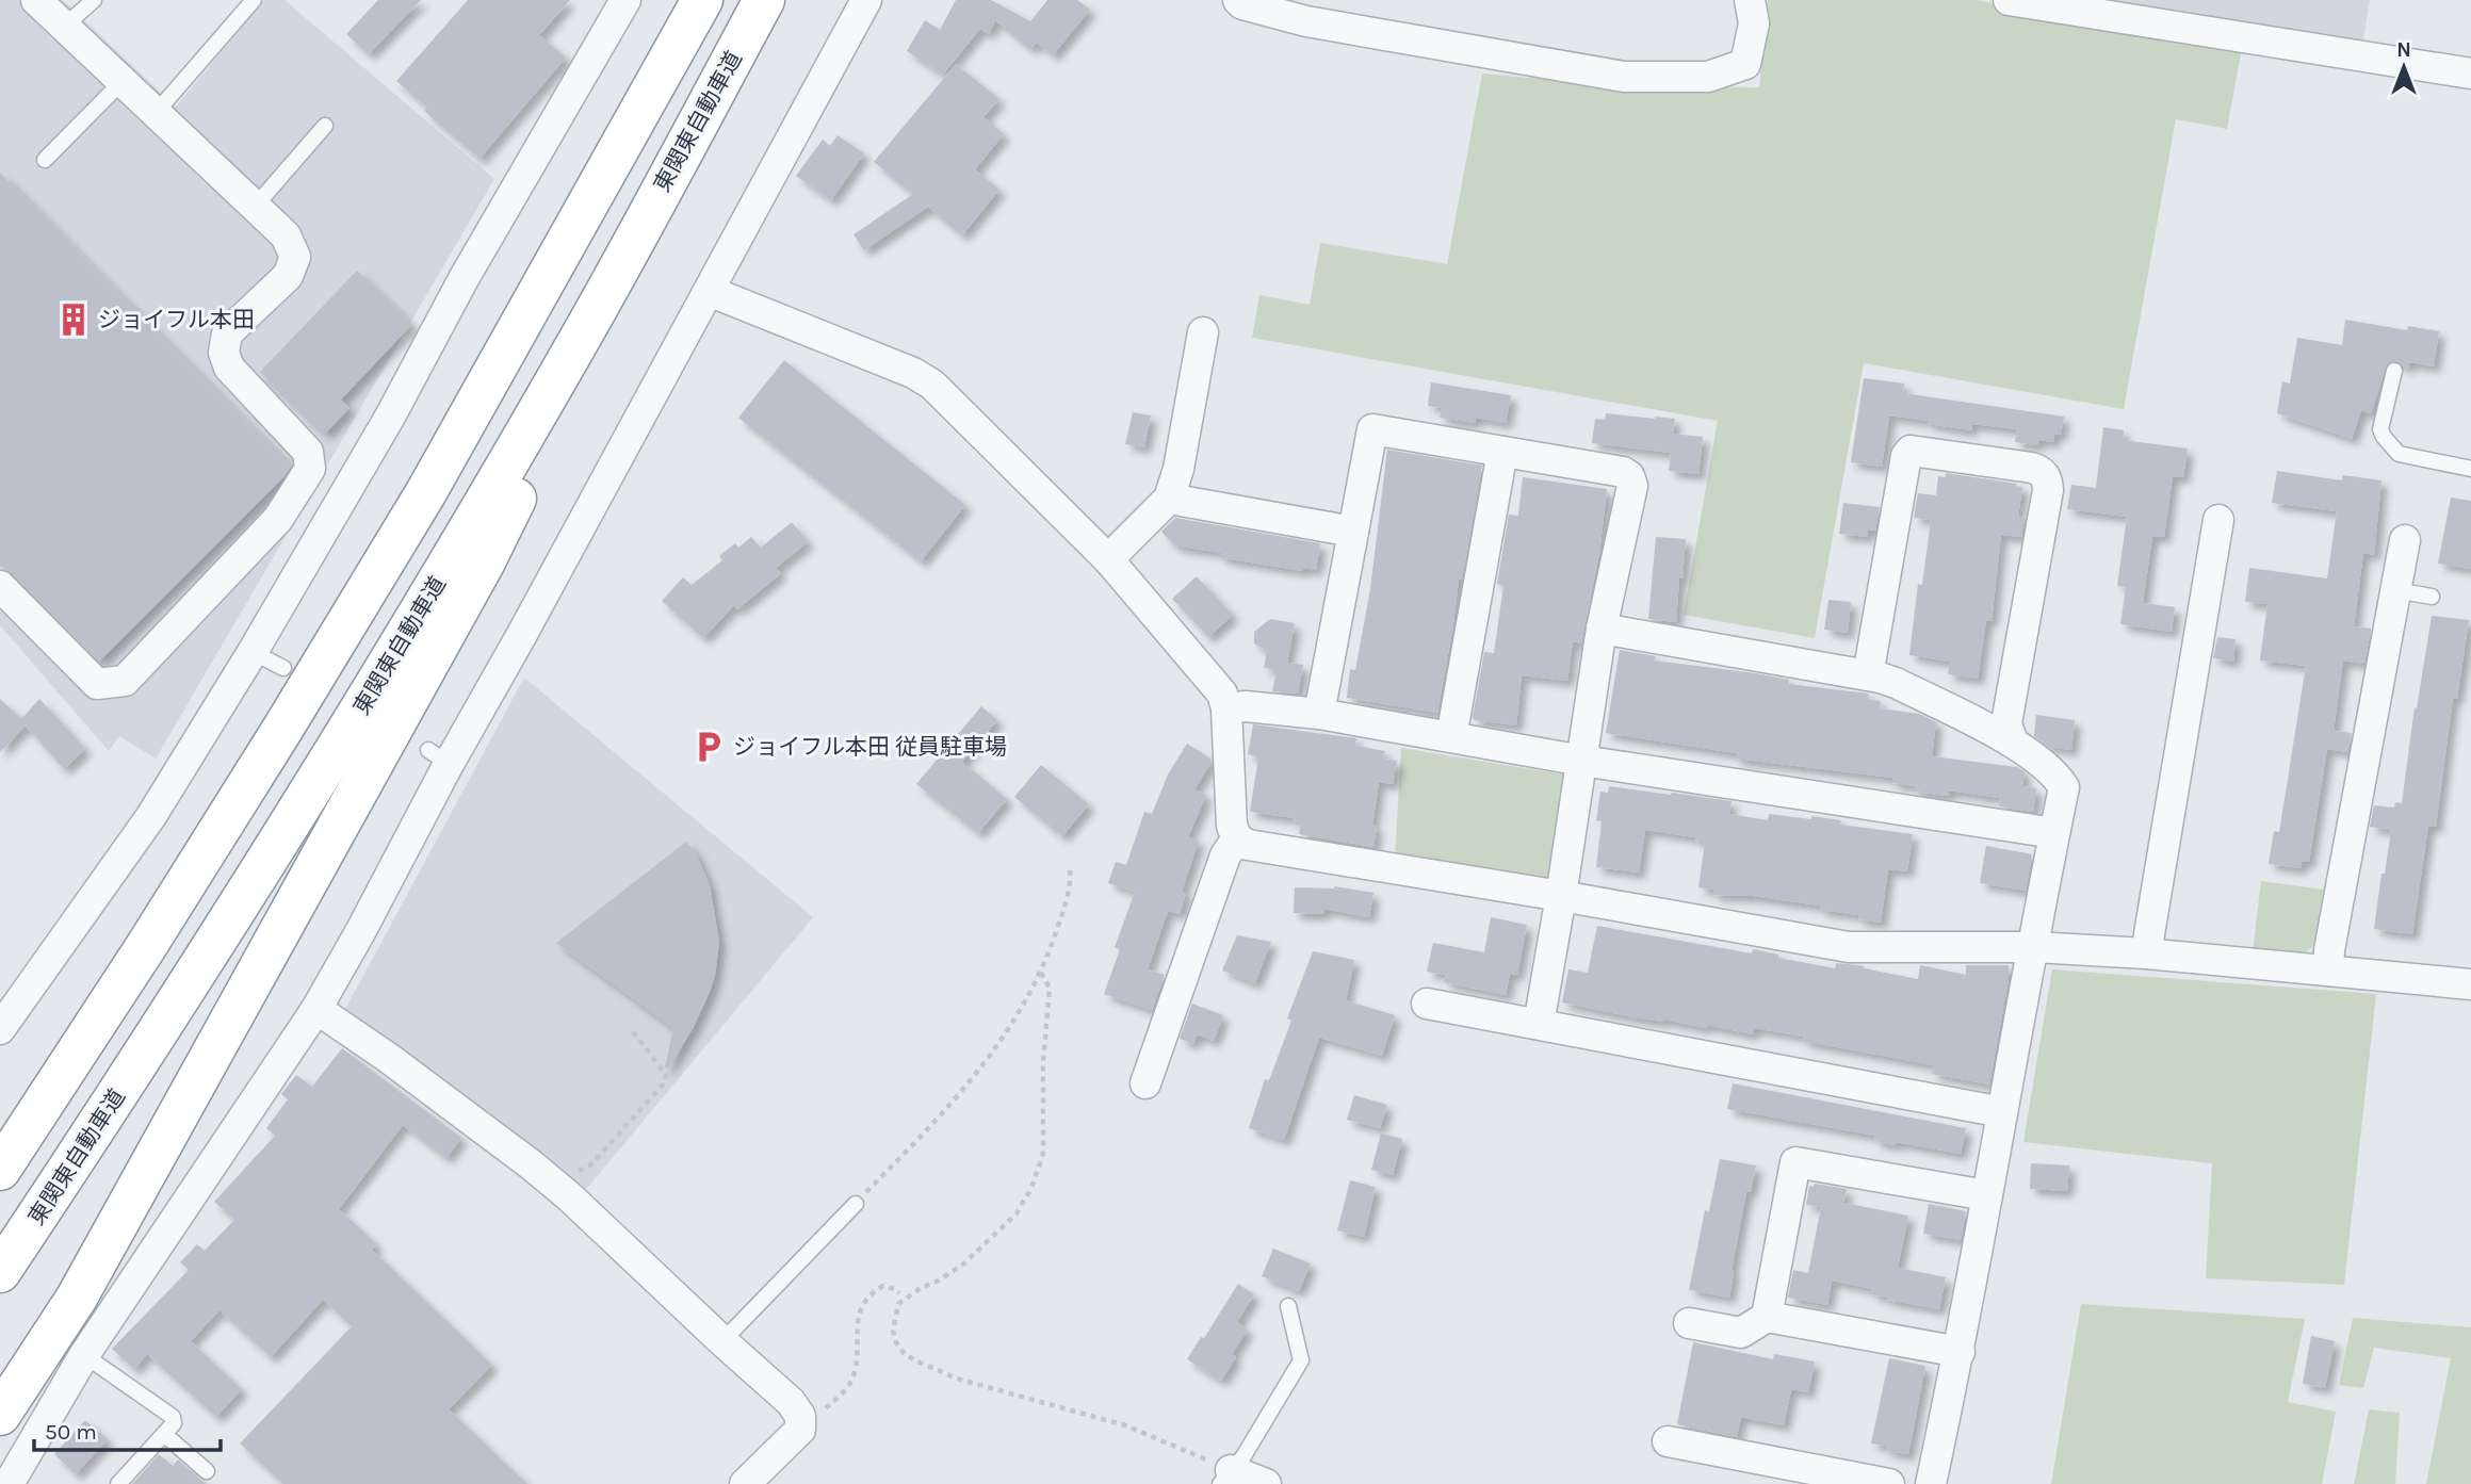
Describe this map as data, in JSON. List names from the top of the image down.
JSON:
{
  "streets": {
    "highway": ["東関東自動車道"]
  },
  "places": {
    "building": ["ジョイフル本田"],
    "parking": ["ジョイフル本田 従員駐車場"]
  },
  "scale_bar": "50 m",
  "north": "top"
}
